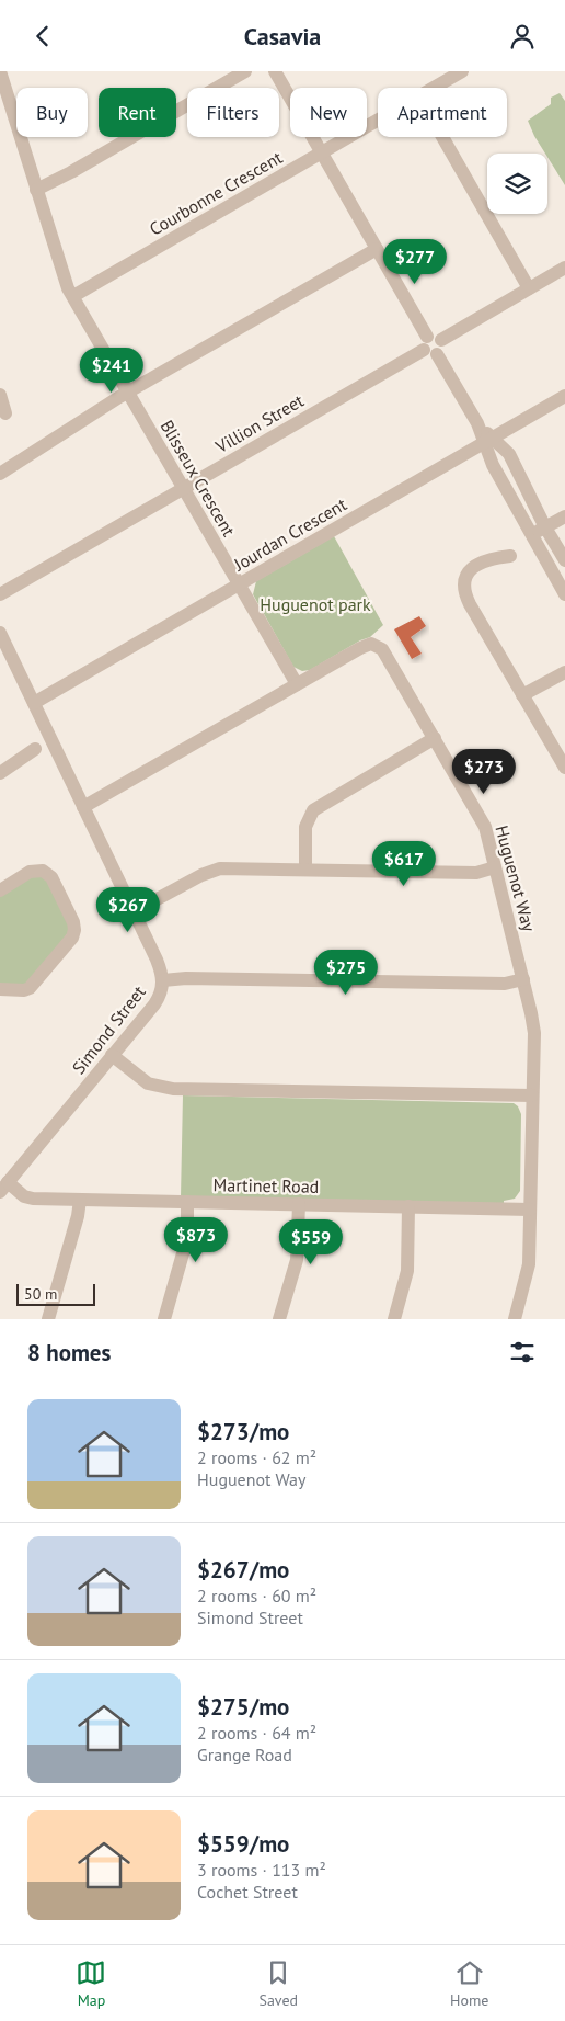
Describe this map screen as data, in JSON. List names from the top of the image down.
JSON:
{
  "streets": {
    "street": [
      "Courbonne Crescent",
      "Villion Street",
      "Blisseux Crescent",
      "Jourdan Crescent",
      "Huguenot Way",
      "Simond Street",
      "Martinet Road"
    ]
  },
  "crossings": [
    ["Courbonne Crescent", "Blisseux Crescent"],
    ["Villion Street", "Blisseux Crescent"],
    ["Blisseux Crescent", "Jourdan Crescent"],
    ["Blisseux Crescent", "Huguenot Way"],
    ["Jourdan Crescent", "Simond Street"],
    ["Huguenot Way", "Simond Street"],
    ["Huguenot Way", "Martinet Road"],
    ["Simond Street", "Martinet Road"]
  ],
  "parks": ["Huguenot park"],
  "scale_bar": "50 m",
  "page": {
    "header": "Casavia",
    "chip": [
      "Buy",
      "Rent",
      "Filters",
      "New",
      "Apartment"
    ],
    "price": [
      "$277",
      "$241",
      "$273",
      "$617",
      "$267",
      "$275",
      "$873",
      "$559"
    ],
    "scale": "50 m",
    "heading": "8 homes",
    "list": [
      {
        "name": "$273/mo",
        "note": "2 rooms · 62 m² · Huguenot Way"
      },
      {
        "name": "$267/mo",
        "note": "2 rooms · 60 m² · Simond Street"
      },
      {
        "name": "$275/mo",
        "note": "2 rooms · 64 m² · Grange Road"
      },
      {
        "name": "$559/mo",
        "note": "3 rooms · 113 m² · Cochet Street"
      }
    ],
    "tabs": ["Map", "Saved", "Home"]
  }
}
